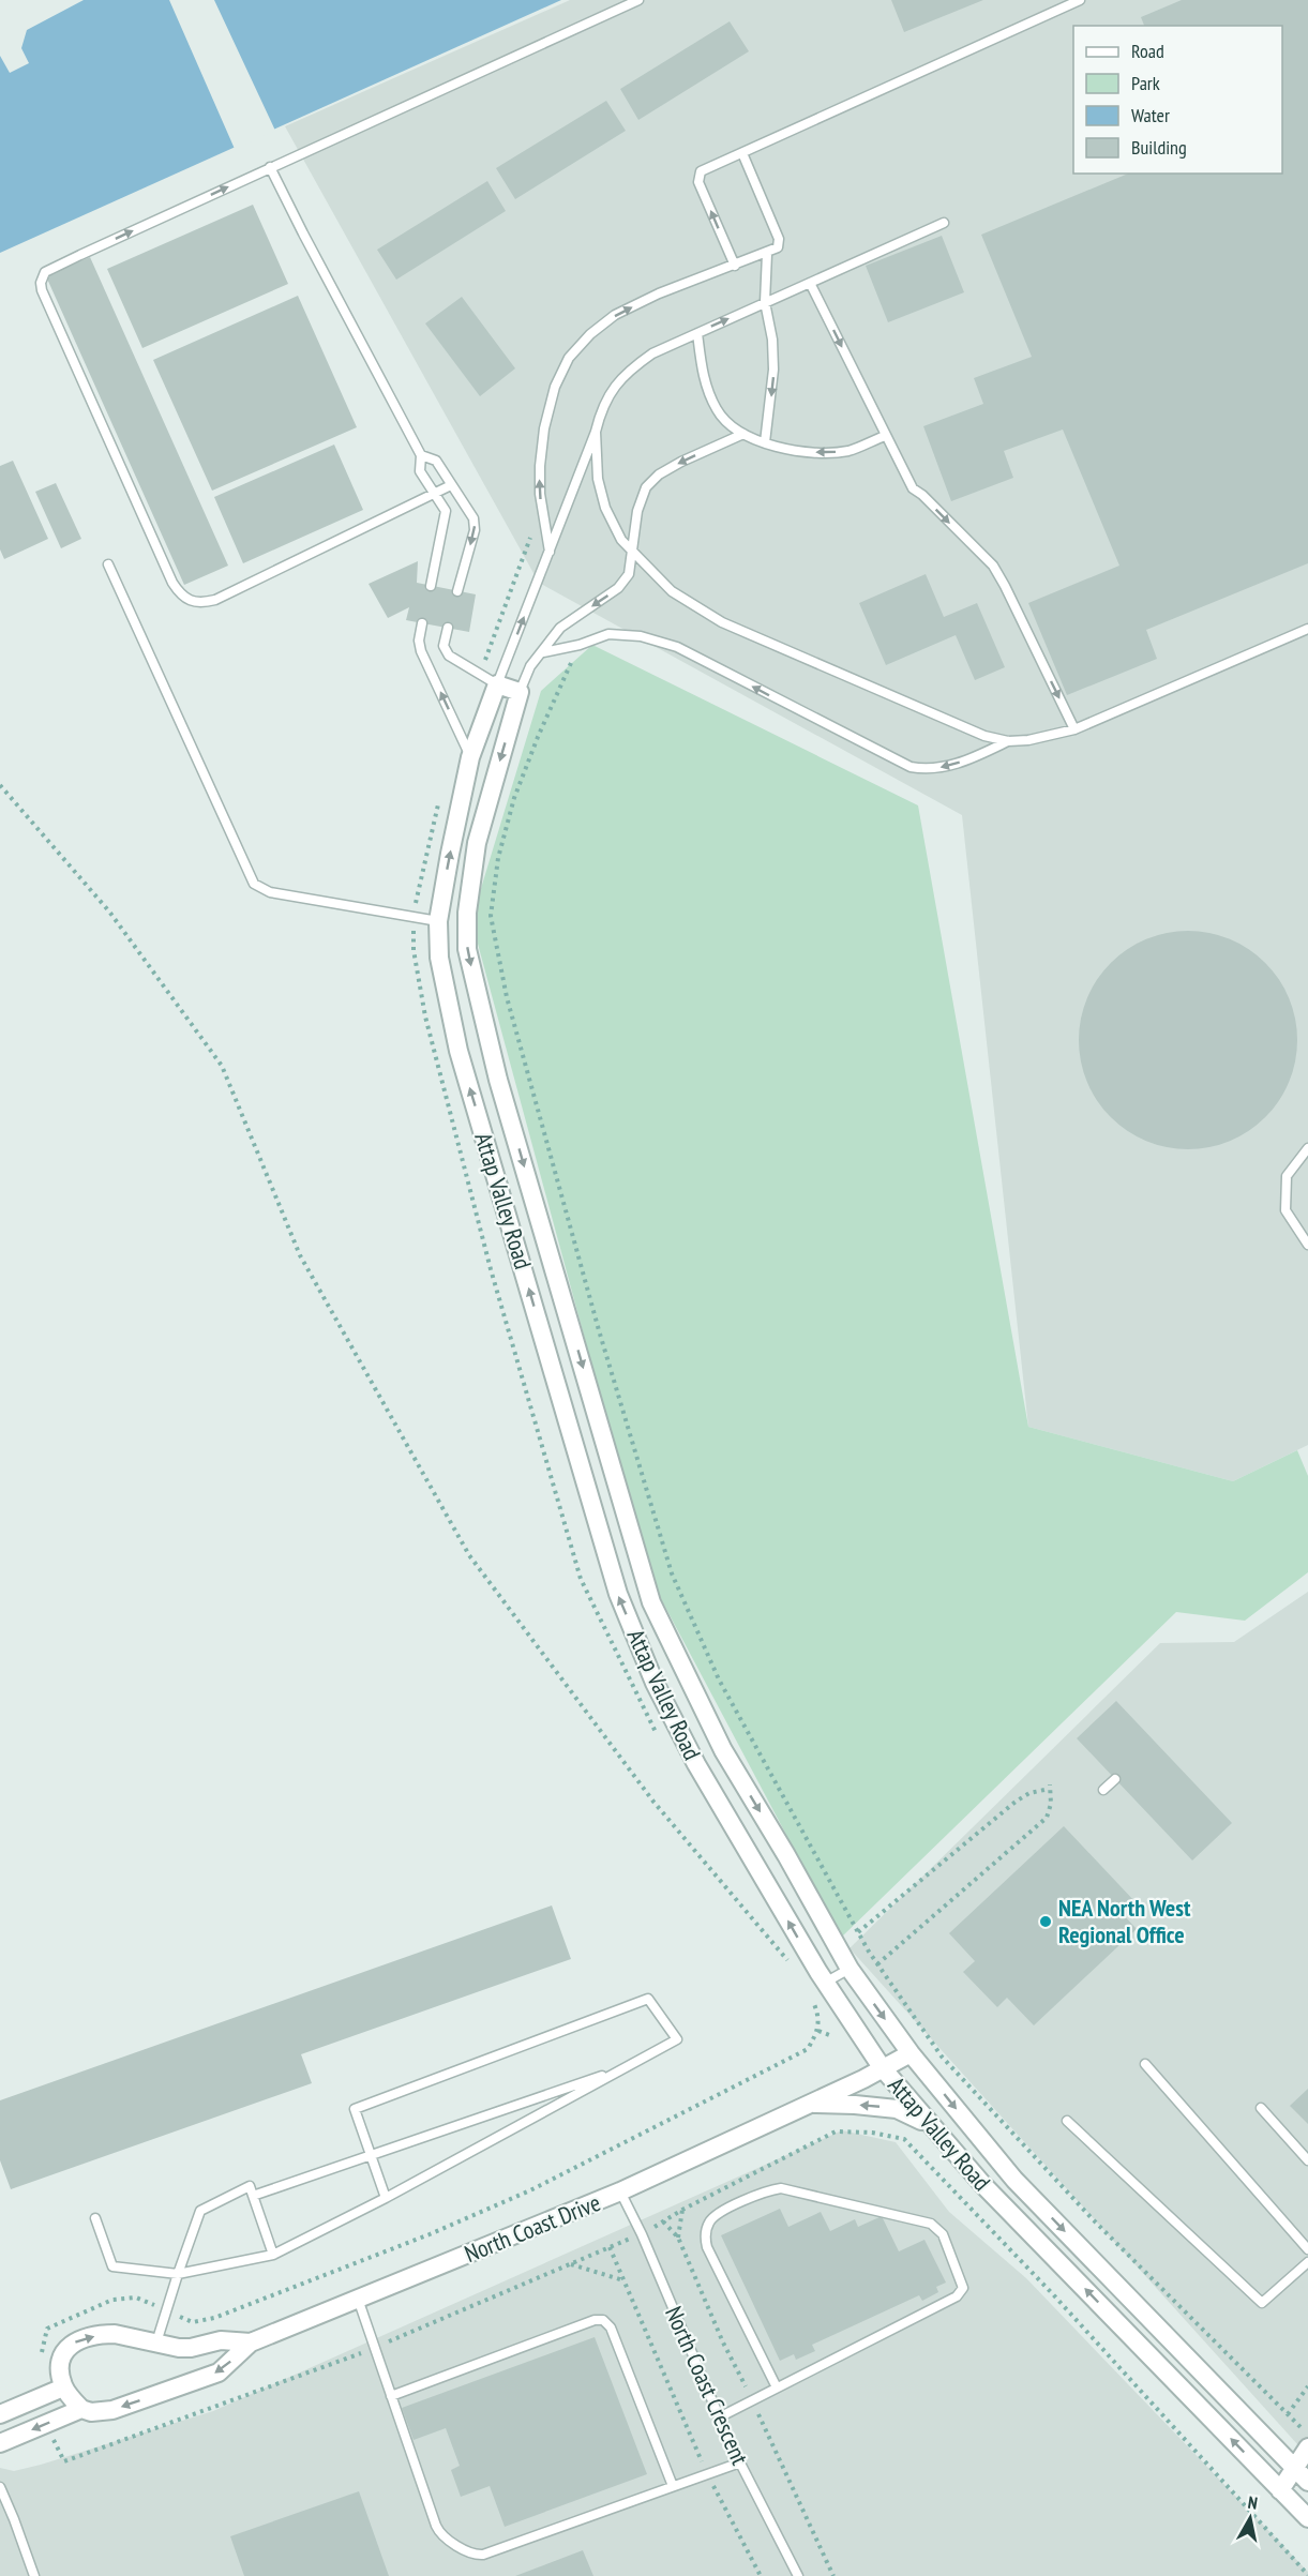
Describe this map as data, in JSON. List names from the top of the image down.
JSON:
{
  "streets": {
    "street": ["Attap Valley Road", "North Coast Drive"],
    "lane": ["North Coast Crescent"]
  },
  "crossings": [
    ["Attap Valley Road", "North Coast Drive"],
    ["North Coast Drive", "North Coast Crescent"]
  ],
  "places": ["NEA North West Regional Office"],
  "legend": [
    "Road",
    "Park",
    "Water",
    "Building"
  ],
  "north": "top"
}
